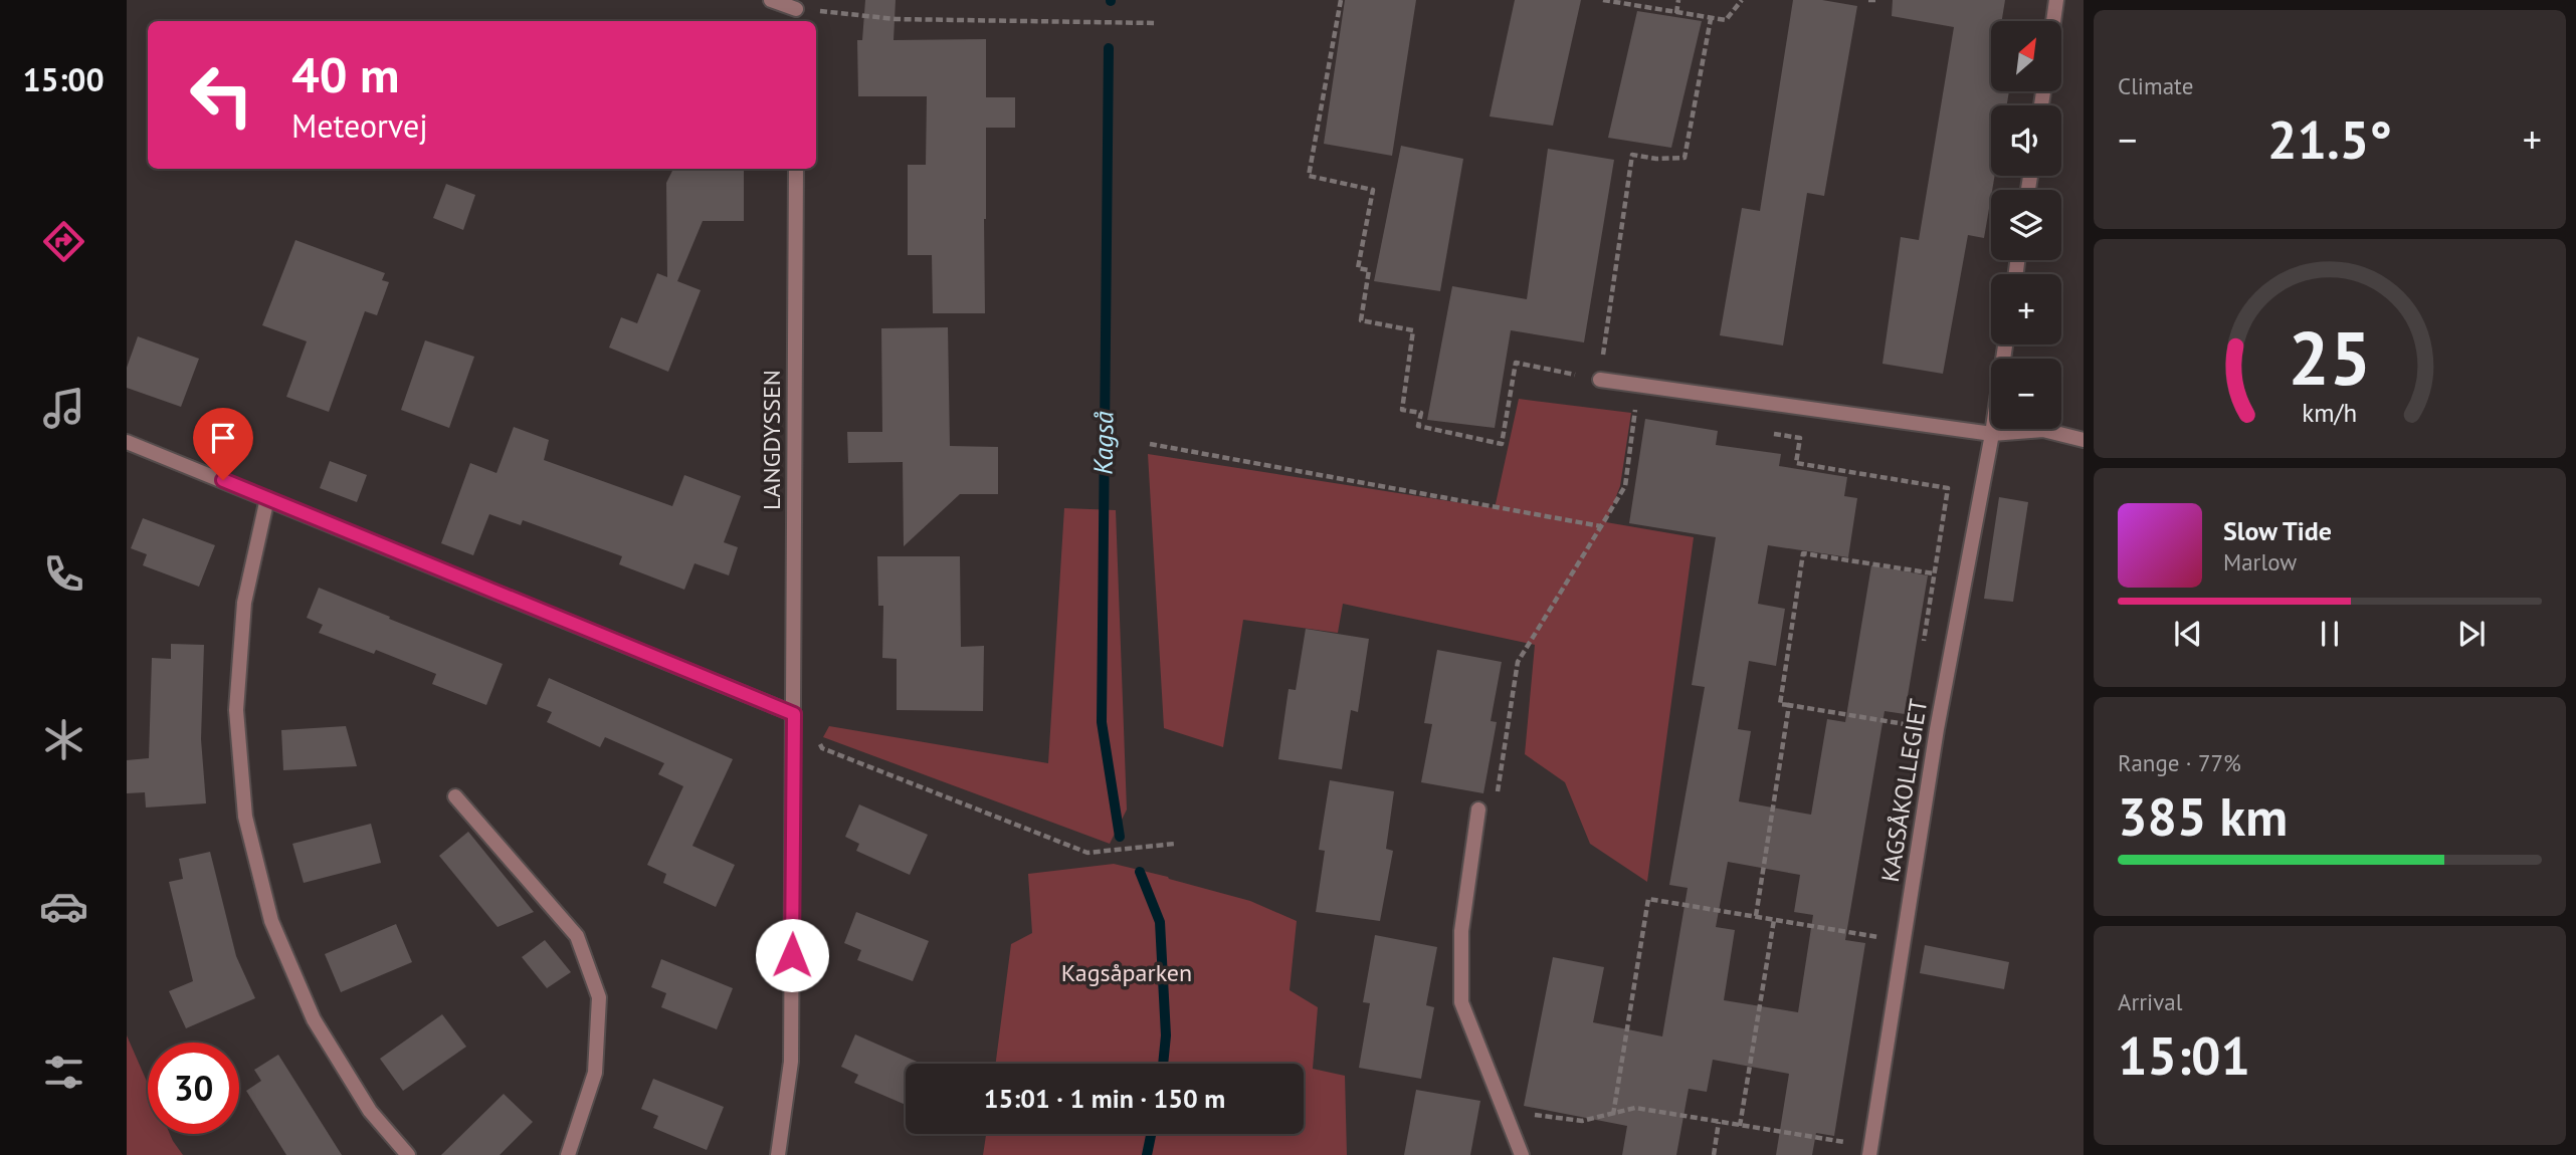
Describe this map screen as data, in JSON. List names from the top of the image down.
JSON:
{
  "streets": {
    "street": ["LANGDYSSEN", "KAGSÅKOLLEGIET"]
  },
  "water": ["Kagså"],
  "parks": ["Kagsåparken"],
  "north": "top right",
  "page": {
    "tabs": "15:00",
    "tile": [
      "Climate",
      ["Range · 77%", "385 km"],
      ["Arrival", "15:01"]
    ],
    "map_buttons": ["+", "−"],
    "turn": ["40 m", "Meteorvej"],
    "heat": ["−", "21.5°", "+"],
    "song": ["Slow Tide", "Marlow"],
    "limit": "30",
    "trip": "15:01 · 1 min · 150 m",
    "gauge": ["25", "km/h"]
  }
}
